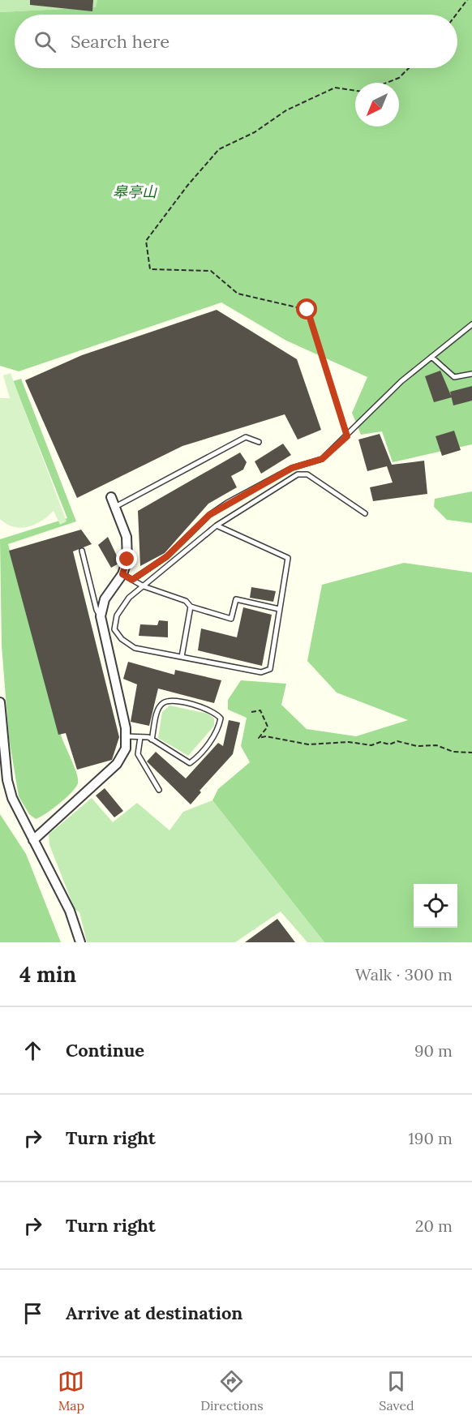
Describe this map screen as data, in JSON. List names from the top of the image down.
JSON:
{
  "parks": ["皋亭山"],
  "north": "bottom left",
  "page": {
    "search": "Search here",
    "heading": ["4 min", "Walk · 300 m"],
    "list": [
      ["Continue", "90 m"],
      ["Turn right", "190 m"],
      ["Turn right", "20 m"],
      "Arrive at destination"
    ],
    "nav": ["Map", "Directions", "Saved"]
  }
}
